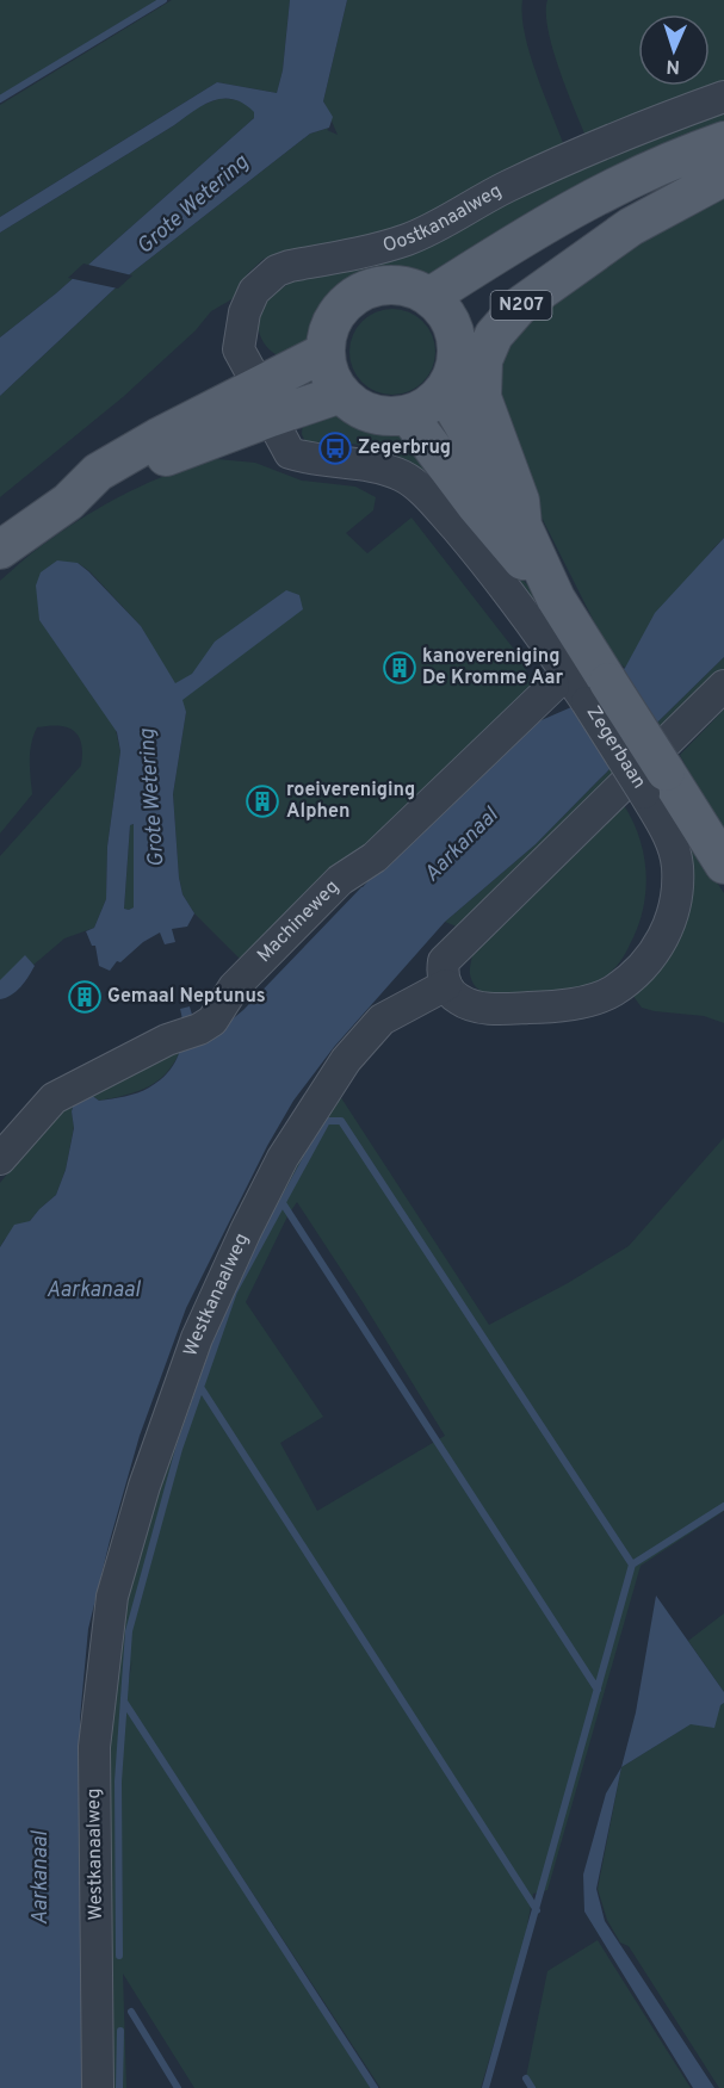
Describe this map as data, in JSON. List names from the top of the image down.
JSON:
{
  "streets": {
    "main road": ["N207", "Zegerbaan"],
    "street": ["Oostkanaalweg", "Machineweg", "Westkanaalweg"]
  },
  "crossings": [
    ["Oostkanaalweg", "Zegerbaan"],
    ["N207", "Zegerbaan"],
    ["Zegerbaan", "Westkanaalweg"]
  ],
  "water": ["Grote Wetering", "Aarkanaal"],
  "places": {
    "bus stop": ["Zegerbrug"],
    "building": ["kanovereniging De Kromme Aar", "roeivereniging Alphen", "Gemaal Neptunus"]
  },
  "north": "bottom"
}
